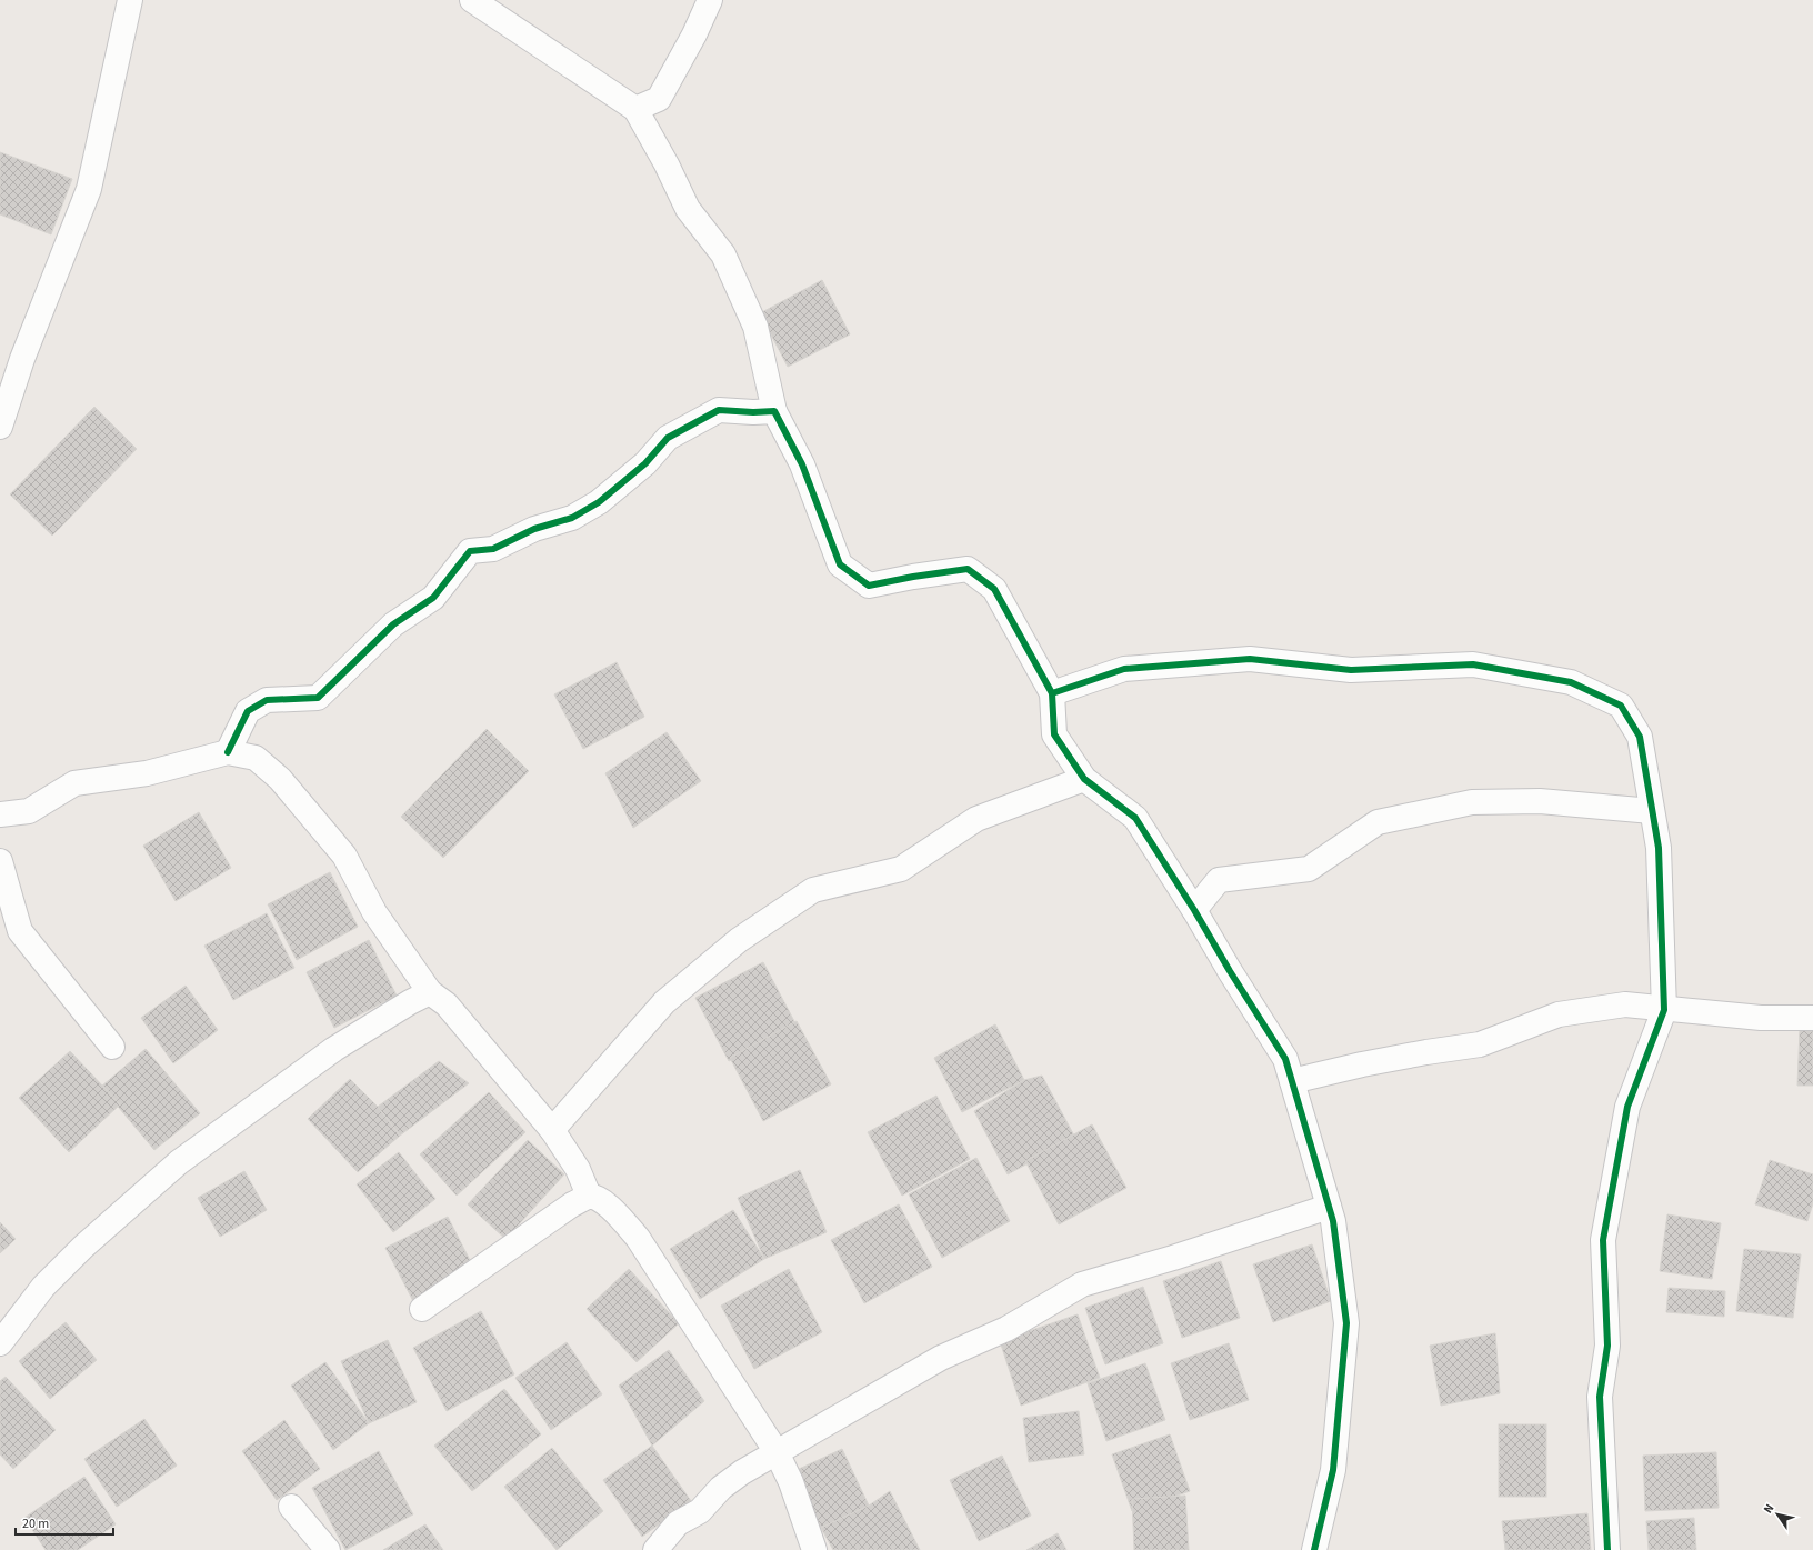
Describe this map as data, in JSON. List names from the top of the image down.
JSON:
{
  "scale_bar": "20 m",
  "north": "top left"
}
